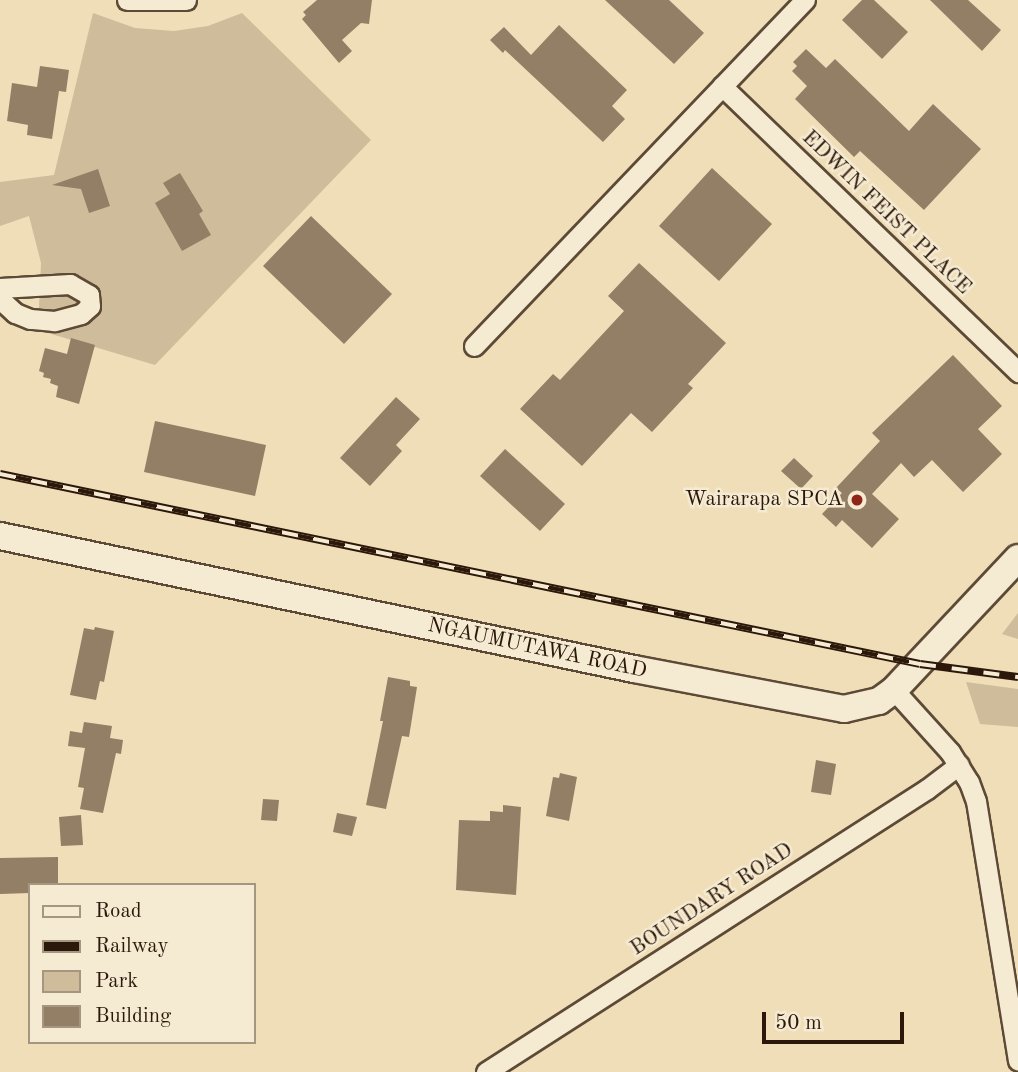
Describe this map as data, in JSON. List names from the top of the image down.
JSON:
{
  "streets": {
    "main road": ["NGAUMUTAWA ROAD"],
    "street": ["EDWIN FEIST PLACE", "BOUNDARY ROAD"]
  },
  "places": ["Wairarapa SPCA"],
  "legend": [
    "Road",
    "Railway",
    "Park",
    "Building"
  ],
  "scale_bar": "50 m"
}
